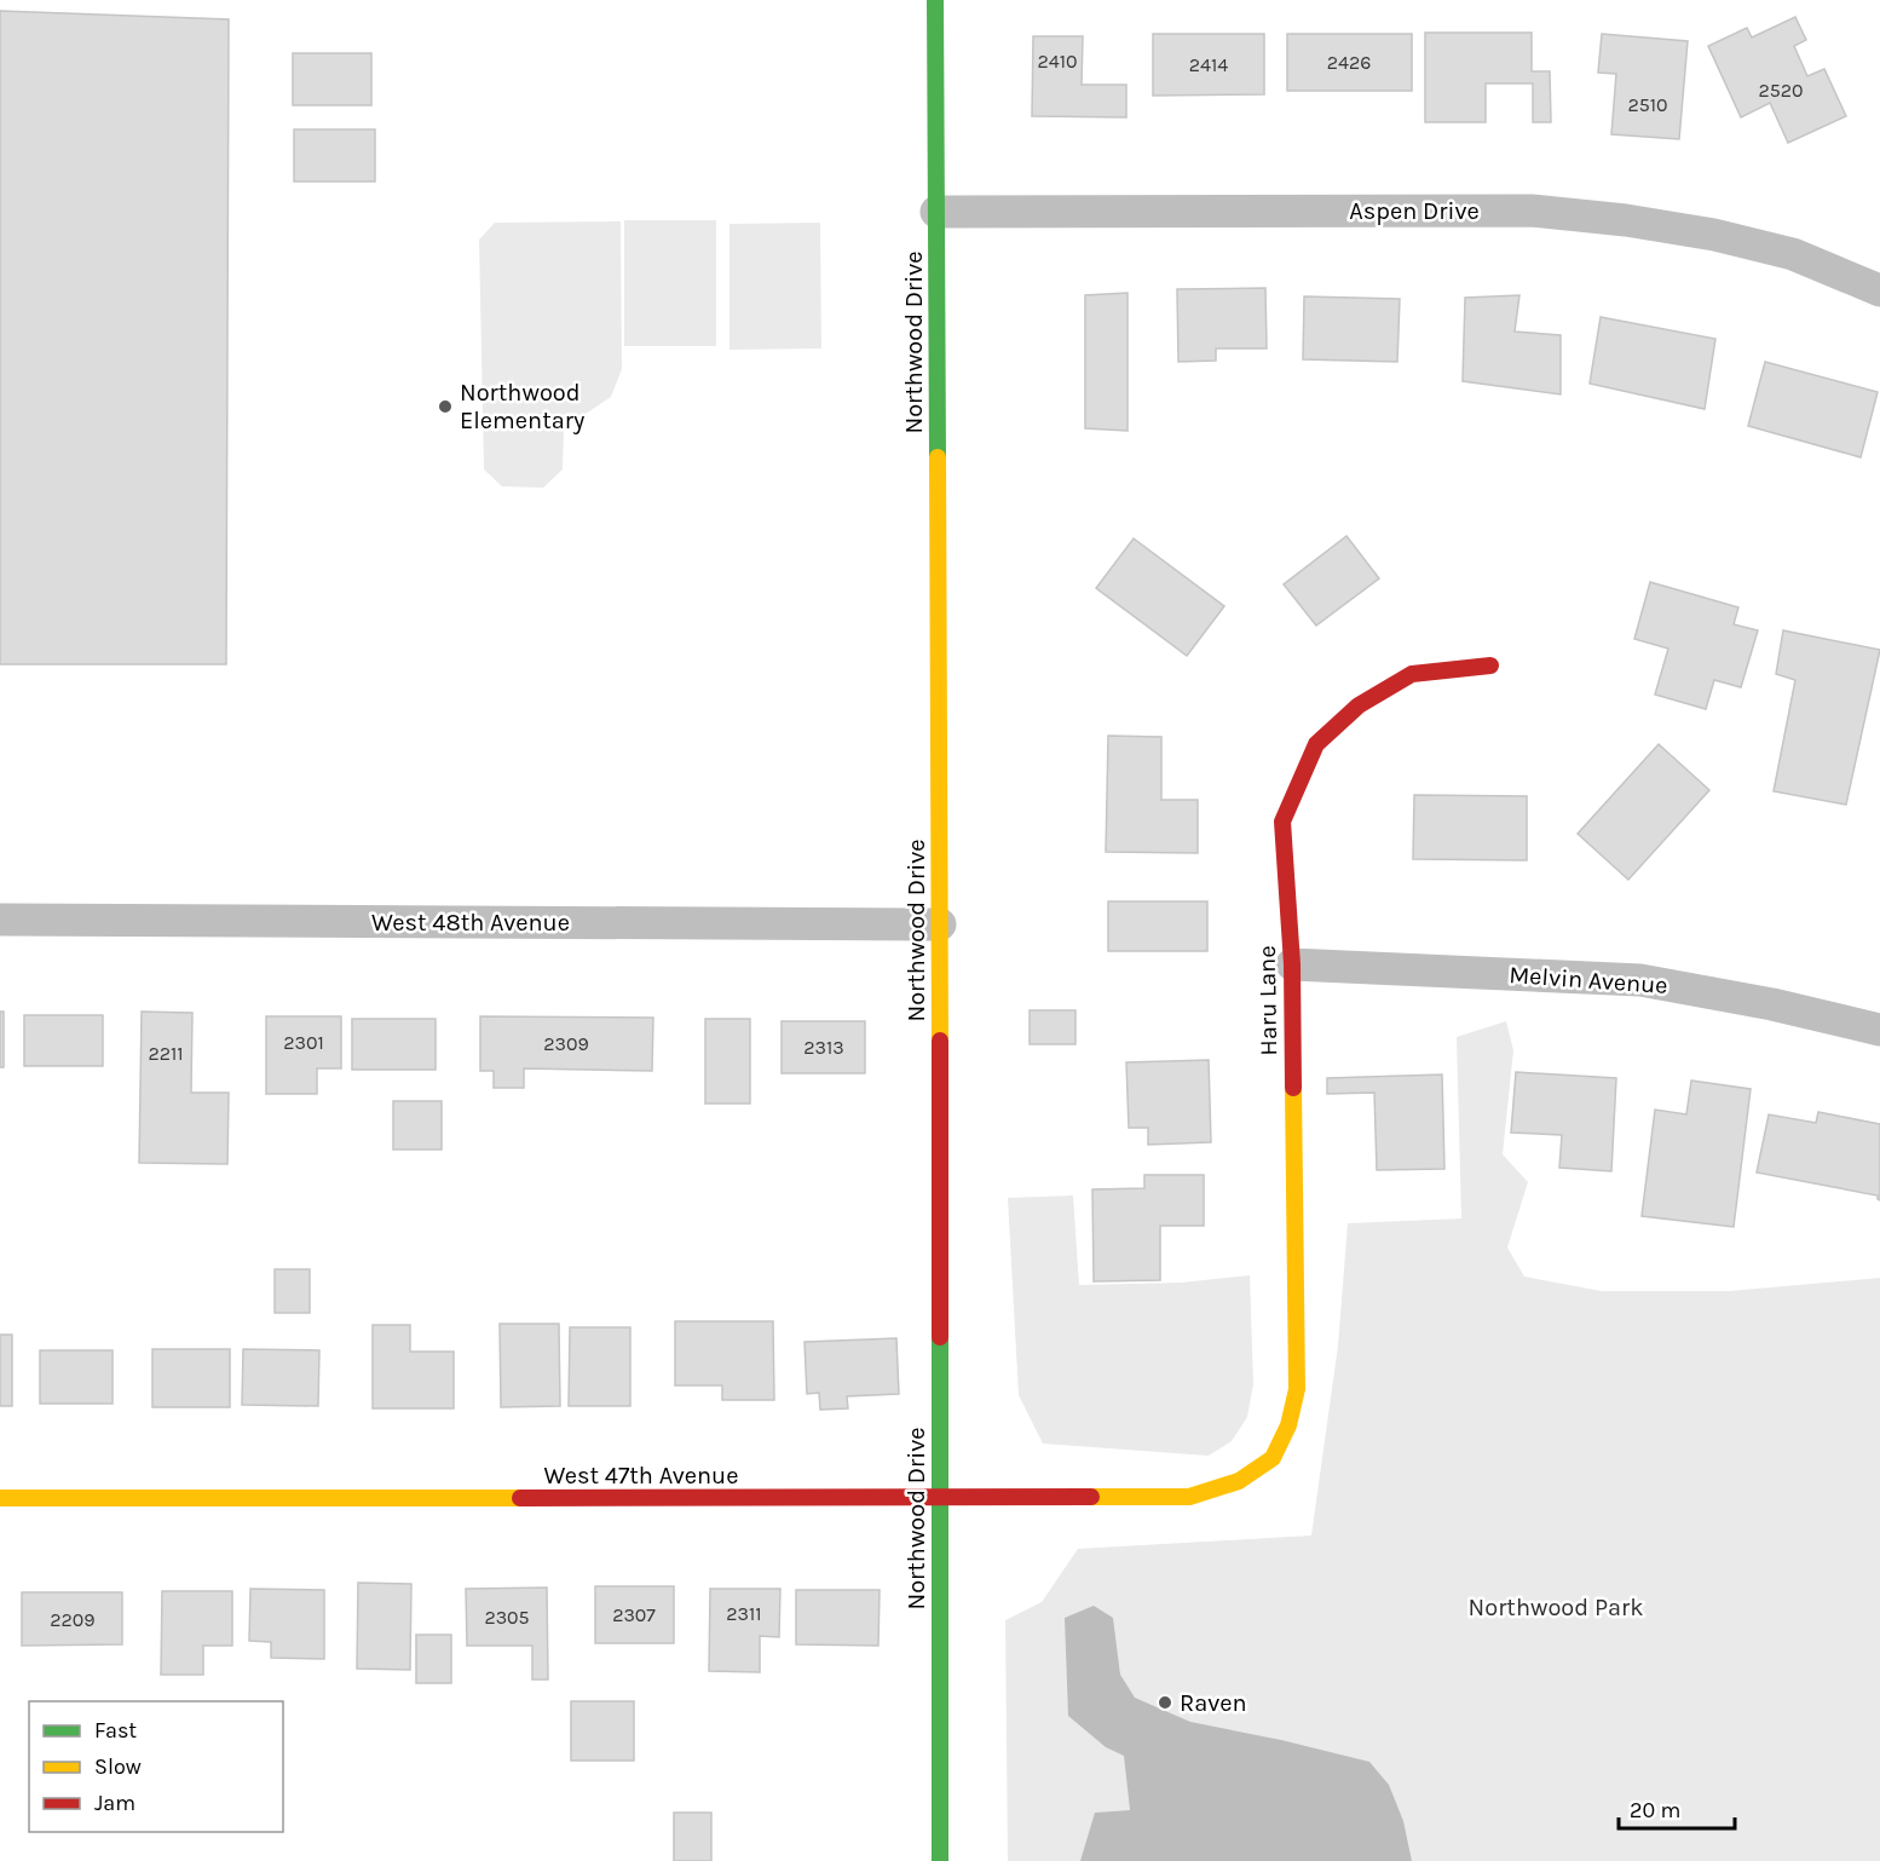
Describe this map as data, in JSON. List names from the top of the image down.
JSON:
{
  "streets": {
    "street": [
      "Aspen Drive",
      "Northwood Drive",
      "West 48th Avenue",
      "Melvin Avenue",
      "Haru Lane",
      "West 47th Avenue"
    ]
  },
  "crossings": [
    ["Aspen Drive", "Northwood Drive"],
    ["Northwood Drive", "West 48th Avenue"],
    ["Northwood Drive", "West 47th Avenue"],
    ["Melvin Avenue", "Haru Lane"],
    ["Haru Lane", "West 47th Avenue"]
  ],
  "parks": ["Northwood Park"],
  "places": ["Northwood Elementary", "Raven"],
  "house_numbers": [
    "2410",
    "2426",
    "2414",
    "2520",
    "2510",
    "2301",
    "2309",
    "2313",
    "2211",
    "2311",
    "2307",
    "2305",
    "2209"
  ],
  "legend": ["Fast", "Slow", "Jam"],
  "scale_bar": "20 m"
}
